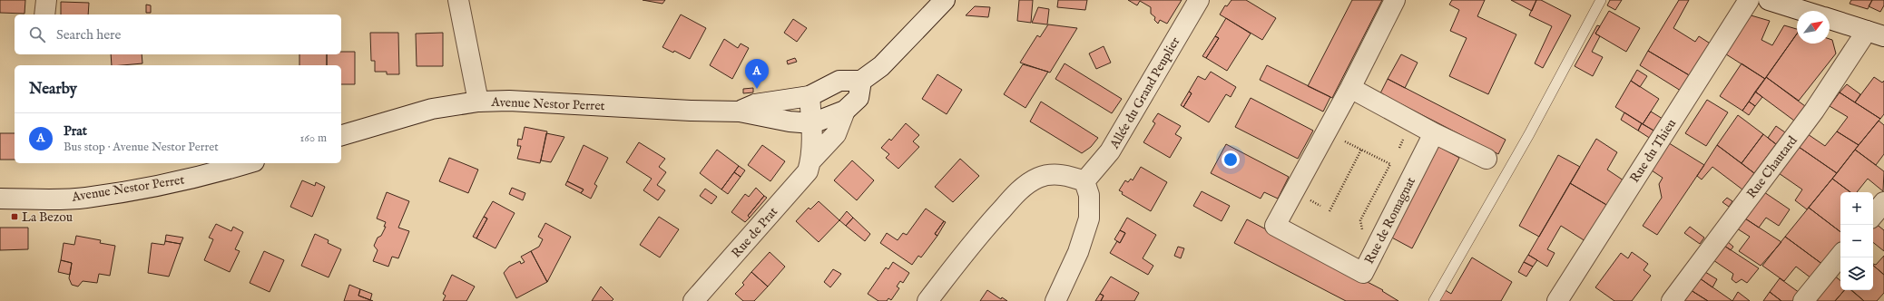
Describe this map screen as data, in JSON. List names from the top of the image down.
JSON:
{
  "streets": {
    "street": [
      "Allée du Grand Peuplier",
      "Avenue Nestor Perret",
      "Rue du Thieu",
      "Rue Chautard",
      "Rue de Romagnat",
      "Rue de Prat"
    ]
  },
  "crossings": [
    ["Avenue Nestor Perret", "Rue de Prat"]
  ],
  "places": {
    "transit": ["La Bezou"]
  },
  "north": "top right",
  "page": {
    "search": "Search here",
    "pins": "A",
    "heading": "Nearby",
    "list": [
      {
        "mark": "A",
        "name": "Prat",
        "note": "Bus stop · Avenue Nestor Perret",
        "value": "160 m"
      }
    ],
    "map_buttons": ["+", "−"]
  }
}
